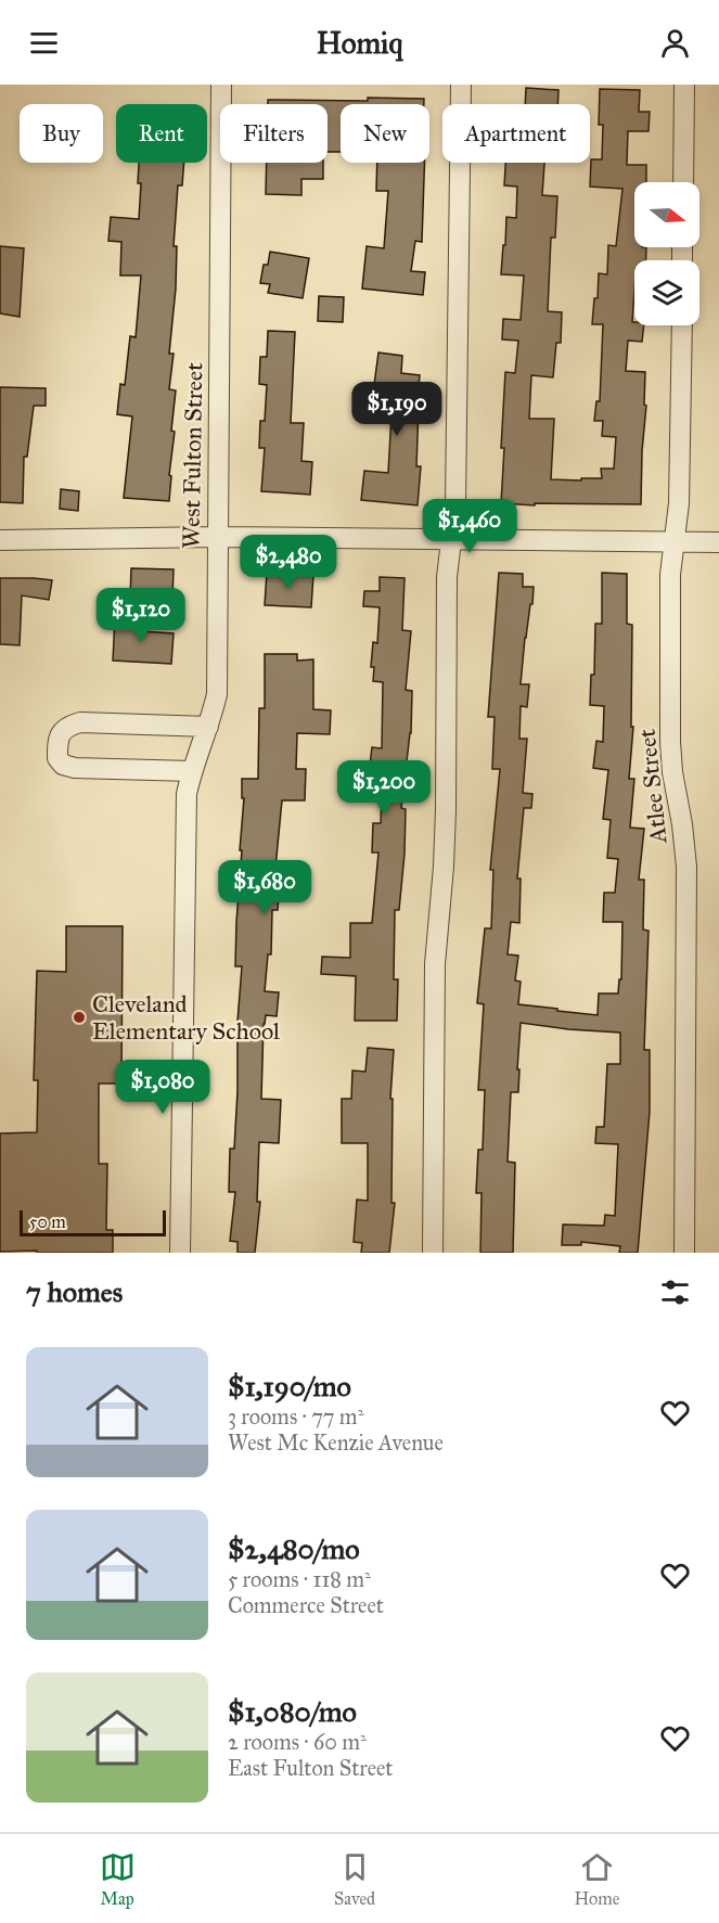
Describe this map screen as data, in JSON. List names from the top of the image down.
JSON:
{
  "streets": {
    "street": ["West Fulton Street", "Atlee Street"]
  },
  "places": ["Cleveland Elementary School"],
  "scale_bar": "50 m",
  "north": "right",
  "page": {
    "header": "Homiq",
    "chip": [
      "Buy",
      "Rent",
      "Filters",
      "New",
      "Apartment"
    ],
    "price": [
      "$1,190",
      "$1,460",
      "$2,480",
      "$1,120",
      "$1,200",
      "$1,680",
      "$1,080"
    ],
    "scale": "50 m",
    "heading": "7 homes",
    "list": [
      {
        "name": "$1,190/mo",
        "note": "3 rooms · 77 m² · West Mc Kenzie Avenue"
      },
      {
        "name": "$2,480/mo",
        "note": "5 rooms · 118 m² · Commerce Street"
      },
      {
        "name": "$1,080/mo",
        "note": "2 rooms · 60 m² · East Fulton Street"
      }
    ],
    "tabs": ["Map", "Saved", "Home"]
  }
}
